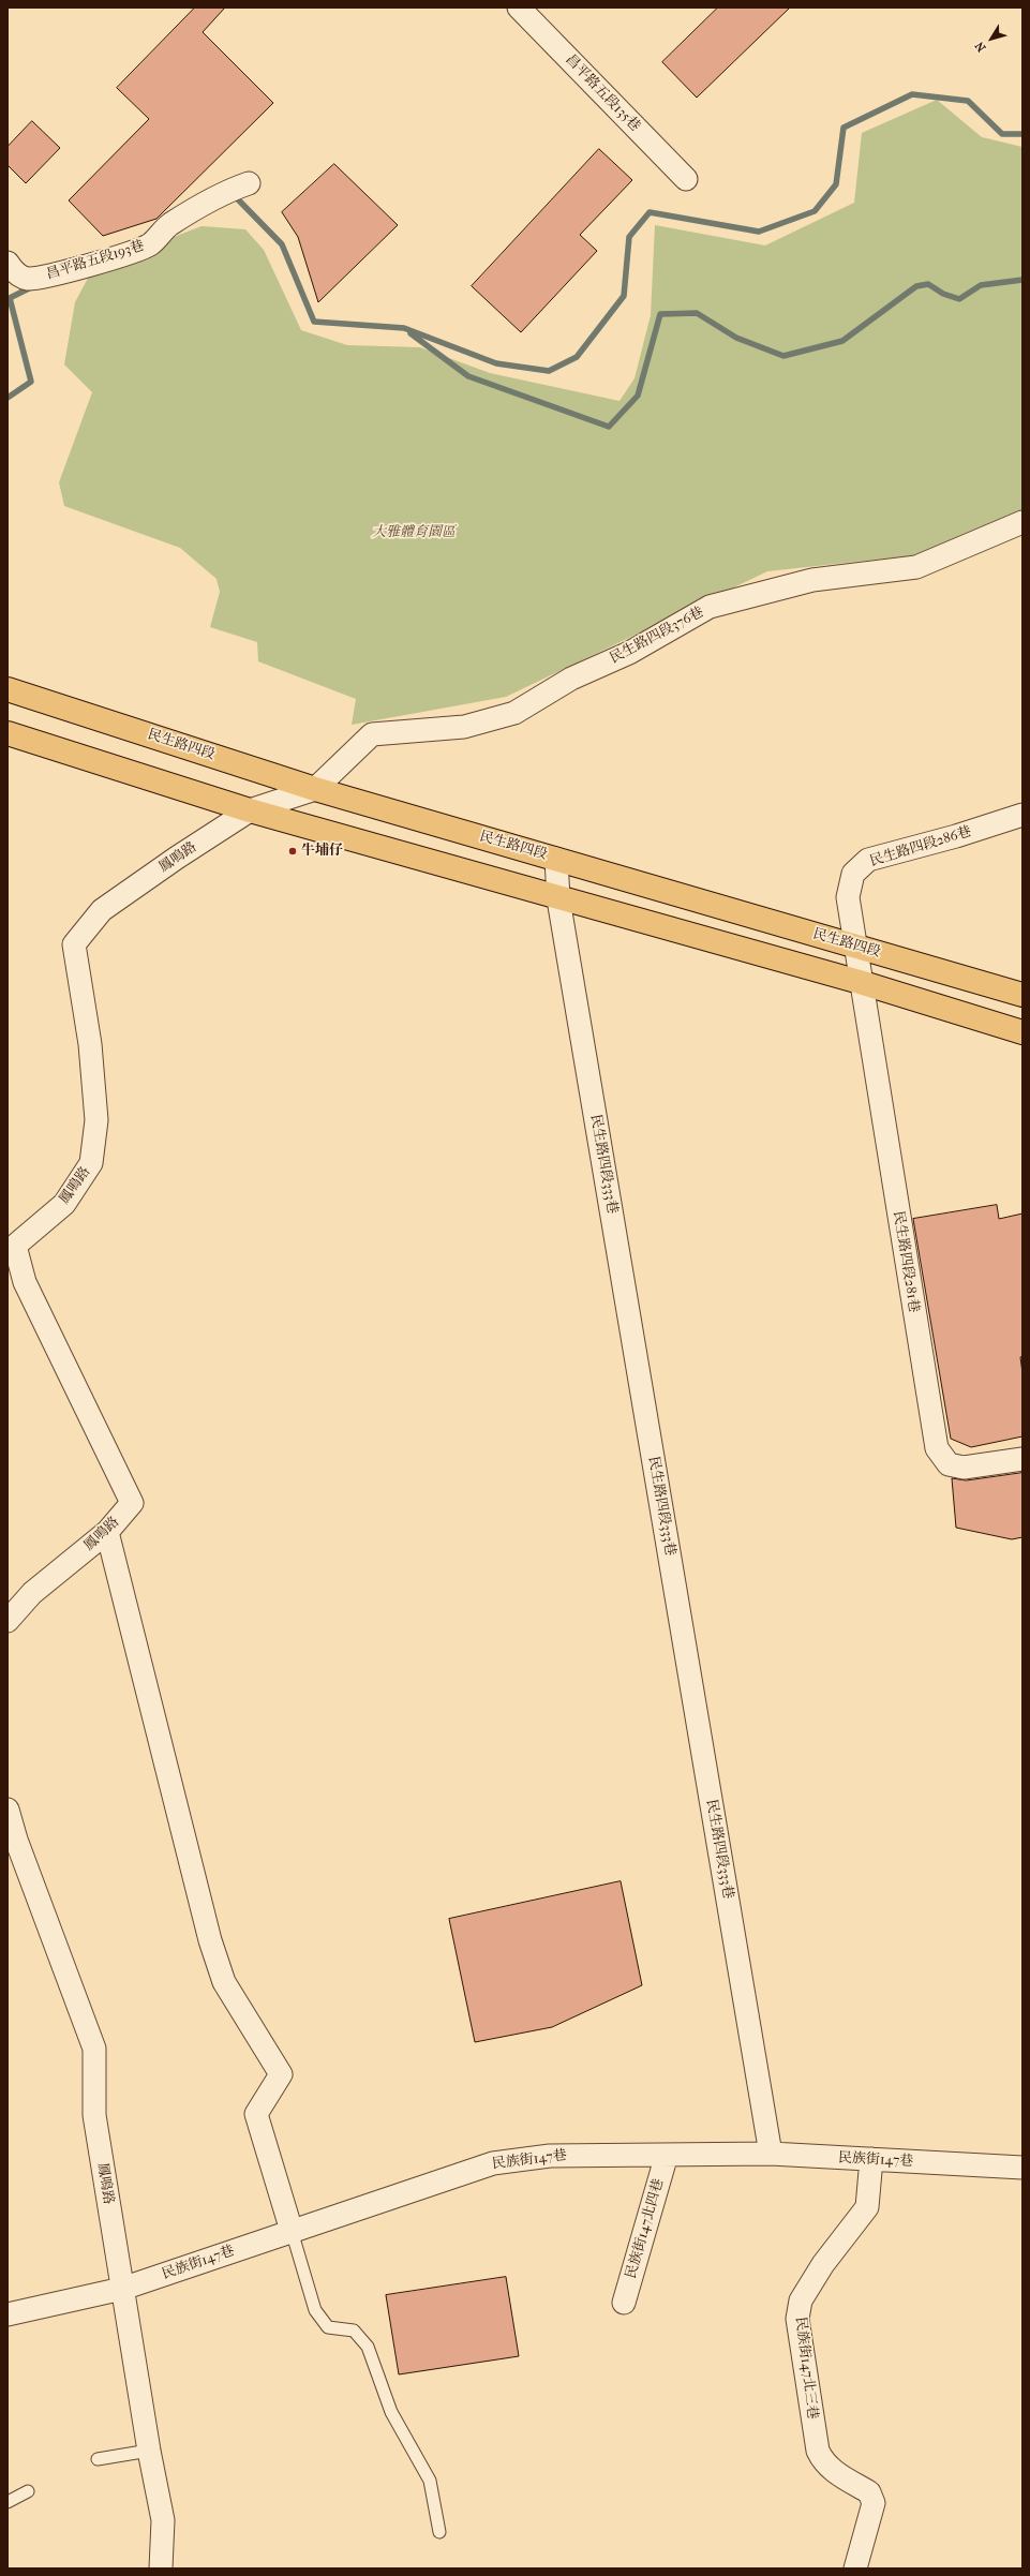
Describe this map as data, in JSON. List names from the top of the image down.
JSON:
{
  "streets": {
    "main road": ["民生路四段"],
    "street": [
      "昌平路五段135巷",
      "昌平路五段193巷",
      "民生路四段376巷",
      "民生路四段286巷",
      "鳳鳴路",
      "民生路四段333巷",
      "民生路四段281巷",
      "民族街147巷",
      "民族街147北四巷",
      "民族街147北三巷"
    ]
  },
  "crossings": [
    ["民生路四段376巷", "民生路四段"],
    ["民生路四段376巷", "鳳鳴路"],
    ["民生路四段", "民生路四段286巷"],
    ["民生路四段", "鳳鳴路"],
    ["民生路四段", "民生路四段333巷"],
    ["民生路四段286巷", "民生路四段281巷"],
    ["鳳鳴路", "民族街147巷"],
    ["民生路四段333巷", "民族街147巷"],
    ["民族街147巷", "民族街147北四巷"],
    ["民族街147巷", "民族街147北三巷"]
  ],
  "parks": ["大雅體育園區"],
  "places": ["牛埔仔"],
  "north": "bottom left"
}
